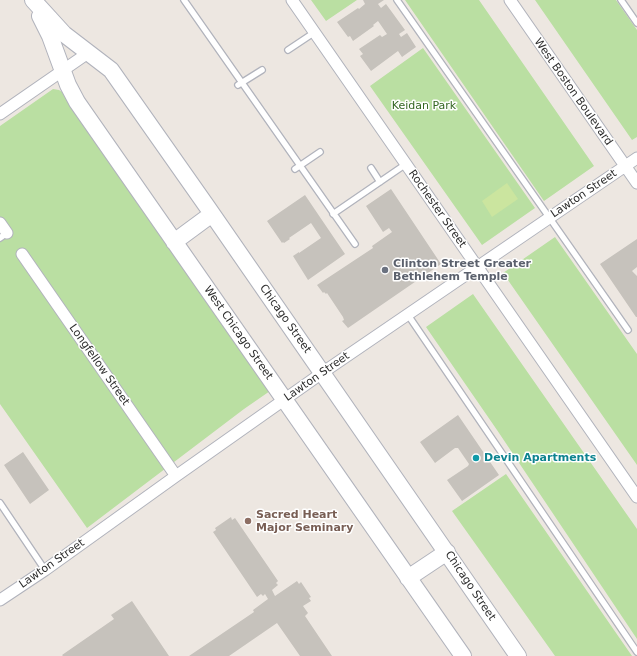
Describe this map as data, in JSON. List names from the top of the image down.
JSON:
{
  "streets": {
    "street": [
      "West Boston Boulevard",
      "Lawton Street",
      "Rochester Street",
      "Chicago Street",
      "West Chicago Street",
      "Longfellow Street"
    ]
  },
  "crossings": [
    ["West Boston Boulevard", "Lawton Street"],
    ["Lawton Street", "Rochester Street"],
    ["Lawton Street", "Chicago Street"],
    ["Lawton Street", "West Chicago Street"],
    ["Lawton Street", "Longfellow Street"],
    ["Chicago Street", "West Chicago Street"]
  ],
  "parks": ["Keidan Park"],
  "places": ["Clinton Street Greater Bethlehem Temple", "Devin Apartments", "Sacred Heart Major Seminary"]
}
